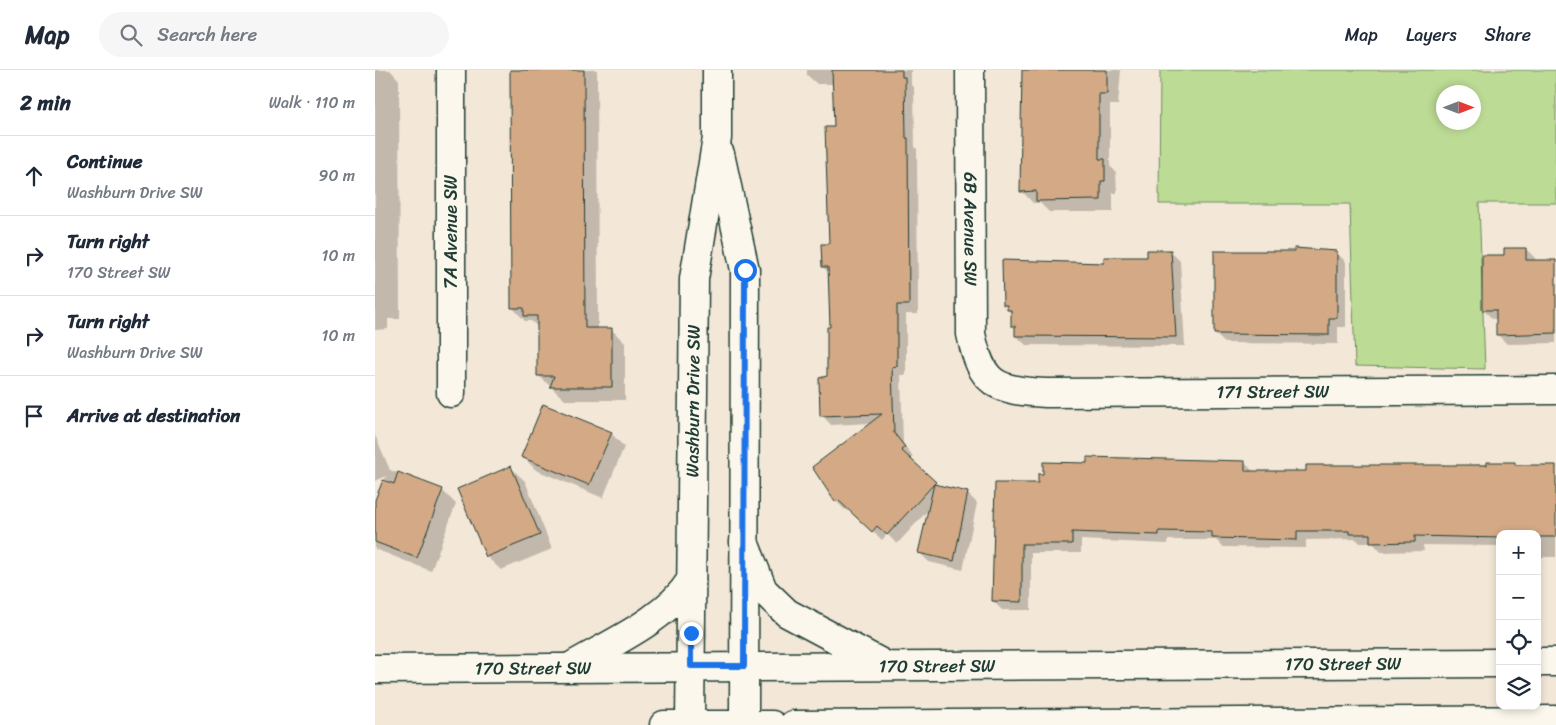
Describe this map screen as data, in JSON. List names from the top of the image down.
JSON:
{
  "streets": {
    "street": [
      "6B Avenue SW",
      "7A Avenue SW",
      "171 Street SW",
      "Washburn Drive SW",
      "170 Street SW"
    ]
  },
  "crossings": [
    ["6B Avenue SW", "171 Street SW"],
    ["Washburn Drive SW", "170 Street SW"]
  ],
  "north": "right",
  "page": {
    "header": "Map",
    "search": "Search here",
    "nav": ["Map", "Layers", "Share"],
    "heading": ["2 min", "Walk · 110 m"],
    "list": [
      ["Continue", "Washburn Drive SW", "90 m"],
      ["Turn right", "170 Street SW", "10 m"],
      ["Turn right", "Washburn Drive SW", "10 m"],
      "Arrive at destination"
    ],
    "map_buttons": ["+", "−"]
  }
}
